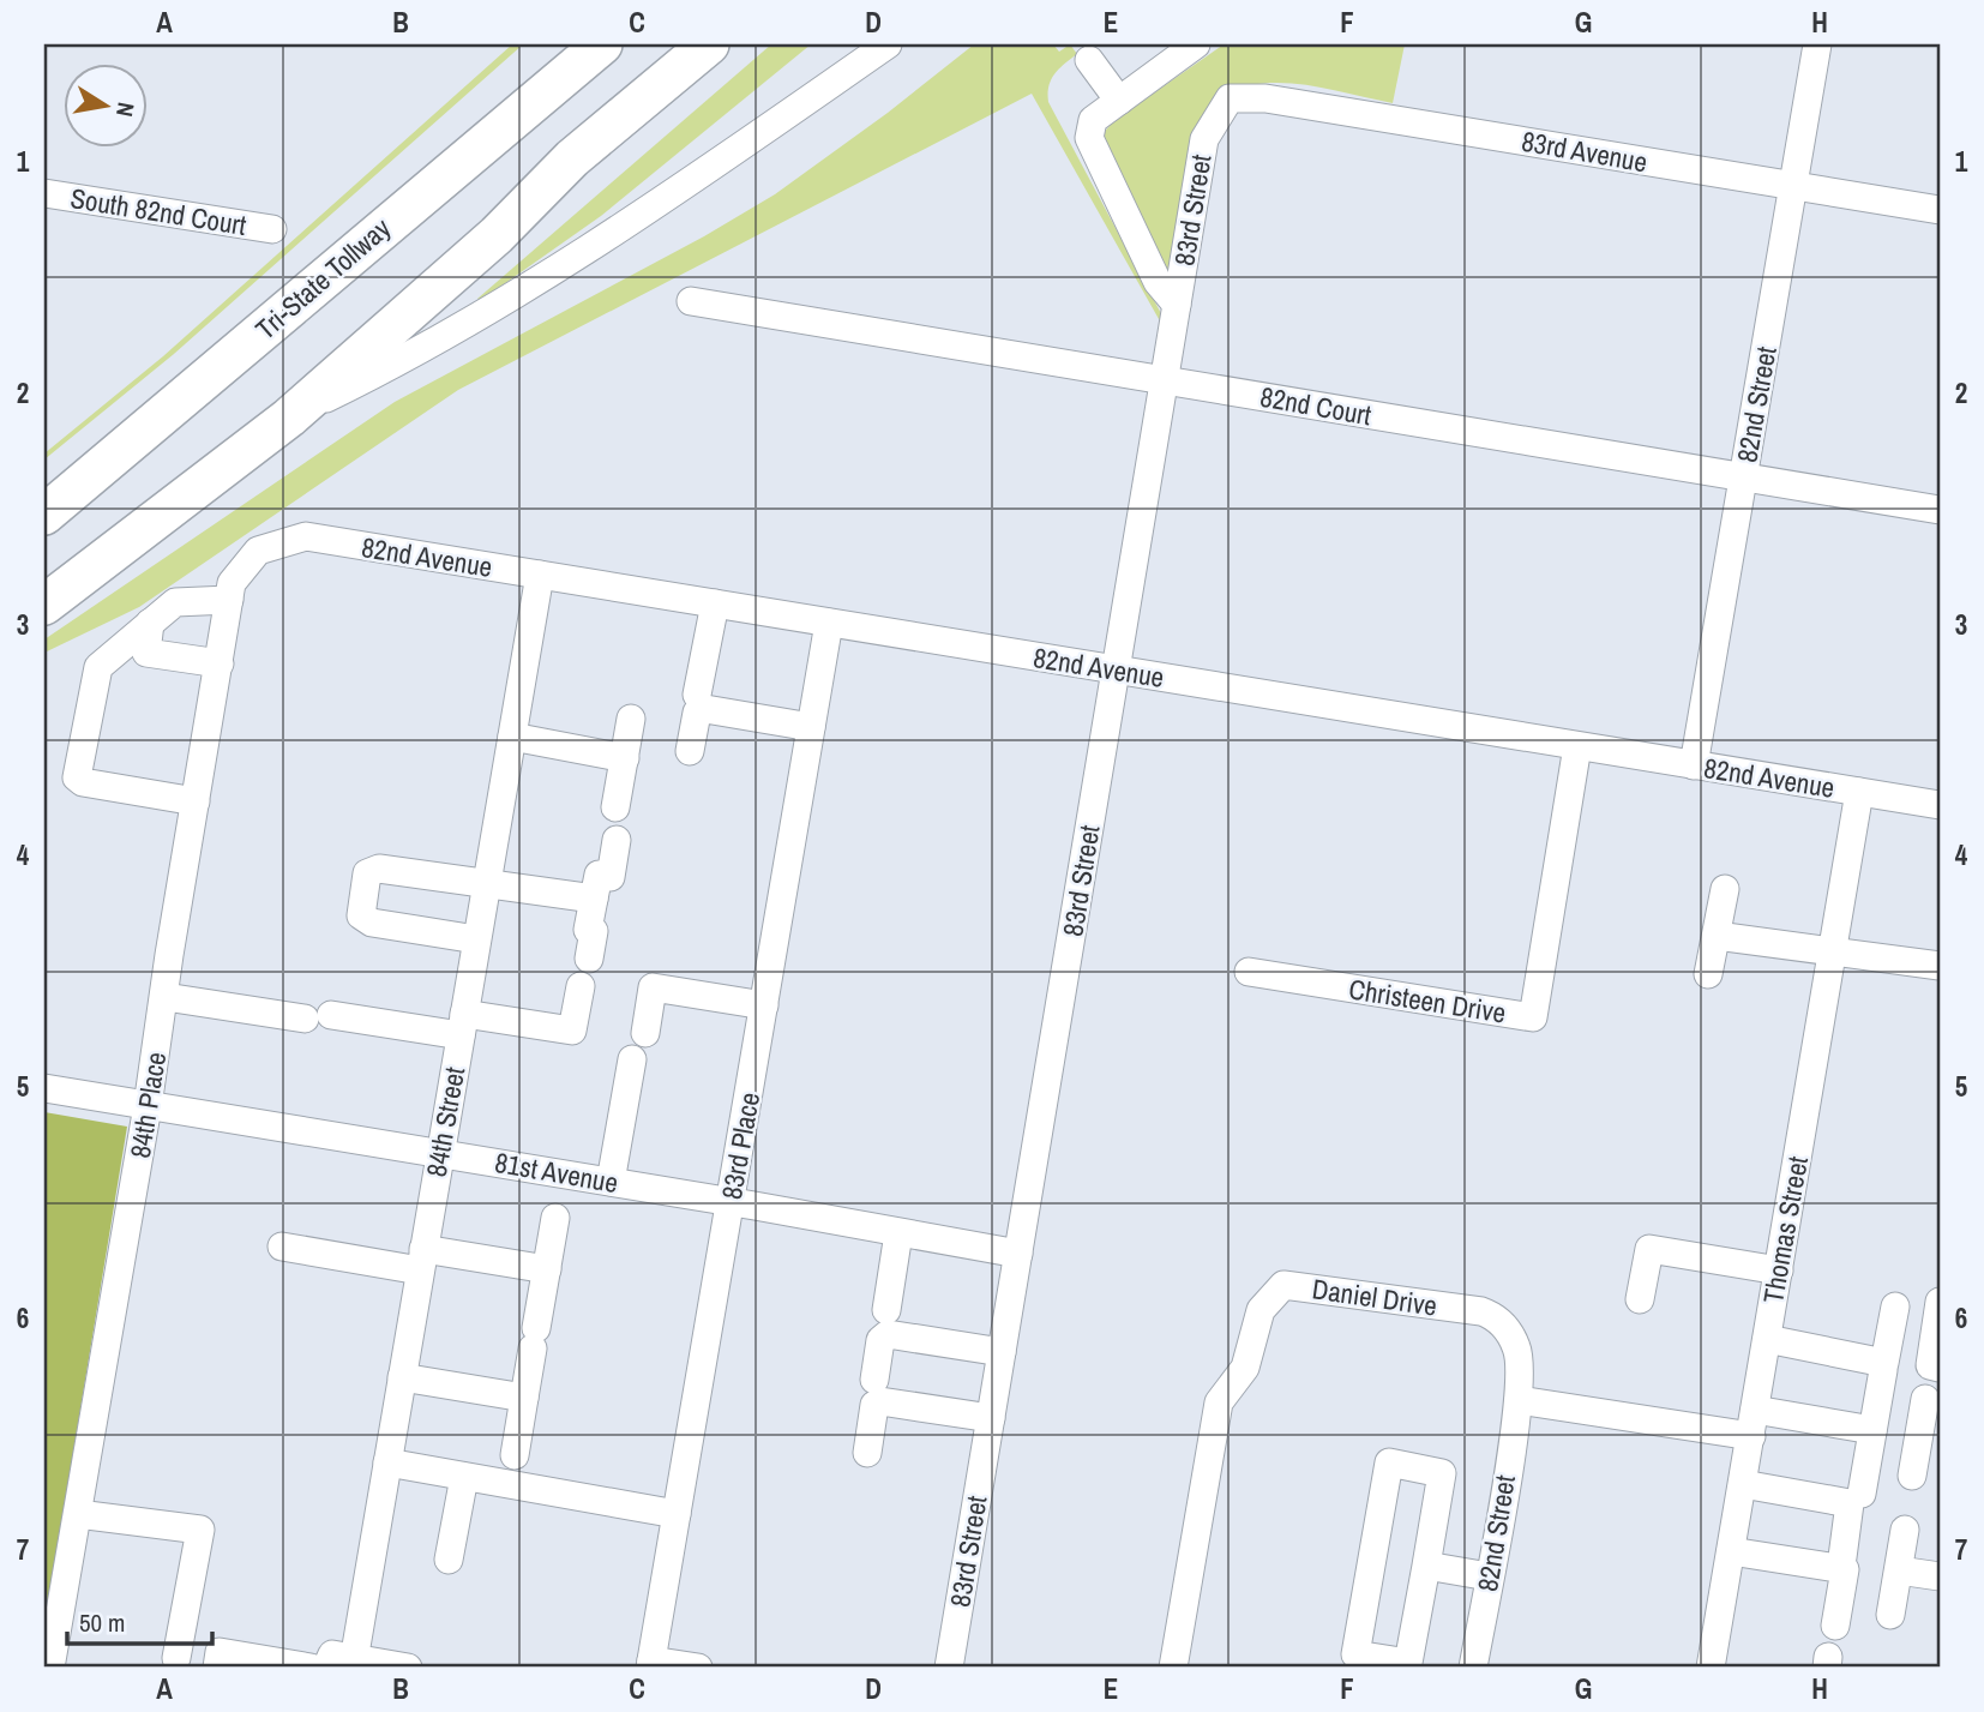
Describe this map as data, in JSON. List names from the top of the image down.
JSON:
{
  "streets": {
    "highway": ["Tri-State Tollway"],
    "street": [
      "83rd Avenue",
      "83rd Street",
      "South 82nd Court",
      "82nd Street",
      "82nd Court",
      "82nd Avenue",
      "Christeen Drive",
      "84th Place",
      "84th Street",
      "83rd Place",
      "81st Avenue",
      "Thomas Street",
      "Daniel Drive"
    ]
  },
  "crossings": [
    ["83rd Avenue", "83rd Street"],
    ["83rd Avenue", "82nd Street"],
    ["83rd Street", "82nd Court"],
    ["83rd Street", "82nd Avenue"],
    ["83rd Street", "81st Avenue"],
    ["82nd Street", "82nd Court"],
    ["82nd Street", "82nd Avenue"],
    ["82nd Street", "Daniel Drive"],
    ["82nd Avenue", "Christeen Drive"],
    ["82nd Avenue", "84th Place"],
    ["82nd Avenue", "84th Street"],
    ["82nd Avenue", "83rd Place"],
    ["82nd Avenue", "Thomas Street"],
    ["84th Place", "81st Avenue"],
    ["84th Street", "81st Avenue"],
    ["83rd Place", "81st Avenue"]
  ],
  "scale_bar": "50 m",
  "north": "right",
  "grid": {
    "columns": [
      "A",
      "B",
      "C",
      "D",
      "E",
      "F",
      "G",
      "H"
    ],
    "rows": [
      "1",
      "2",
      "3",
      "4",
      "5",
      "6",
      "7"
    ]
  }
}
